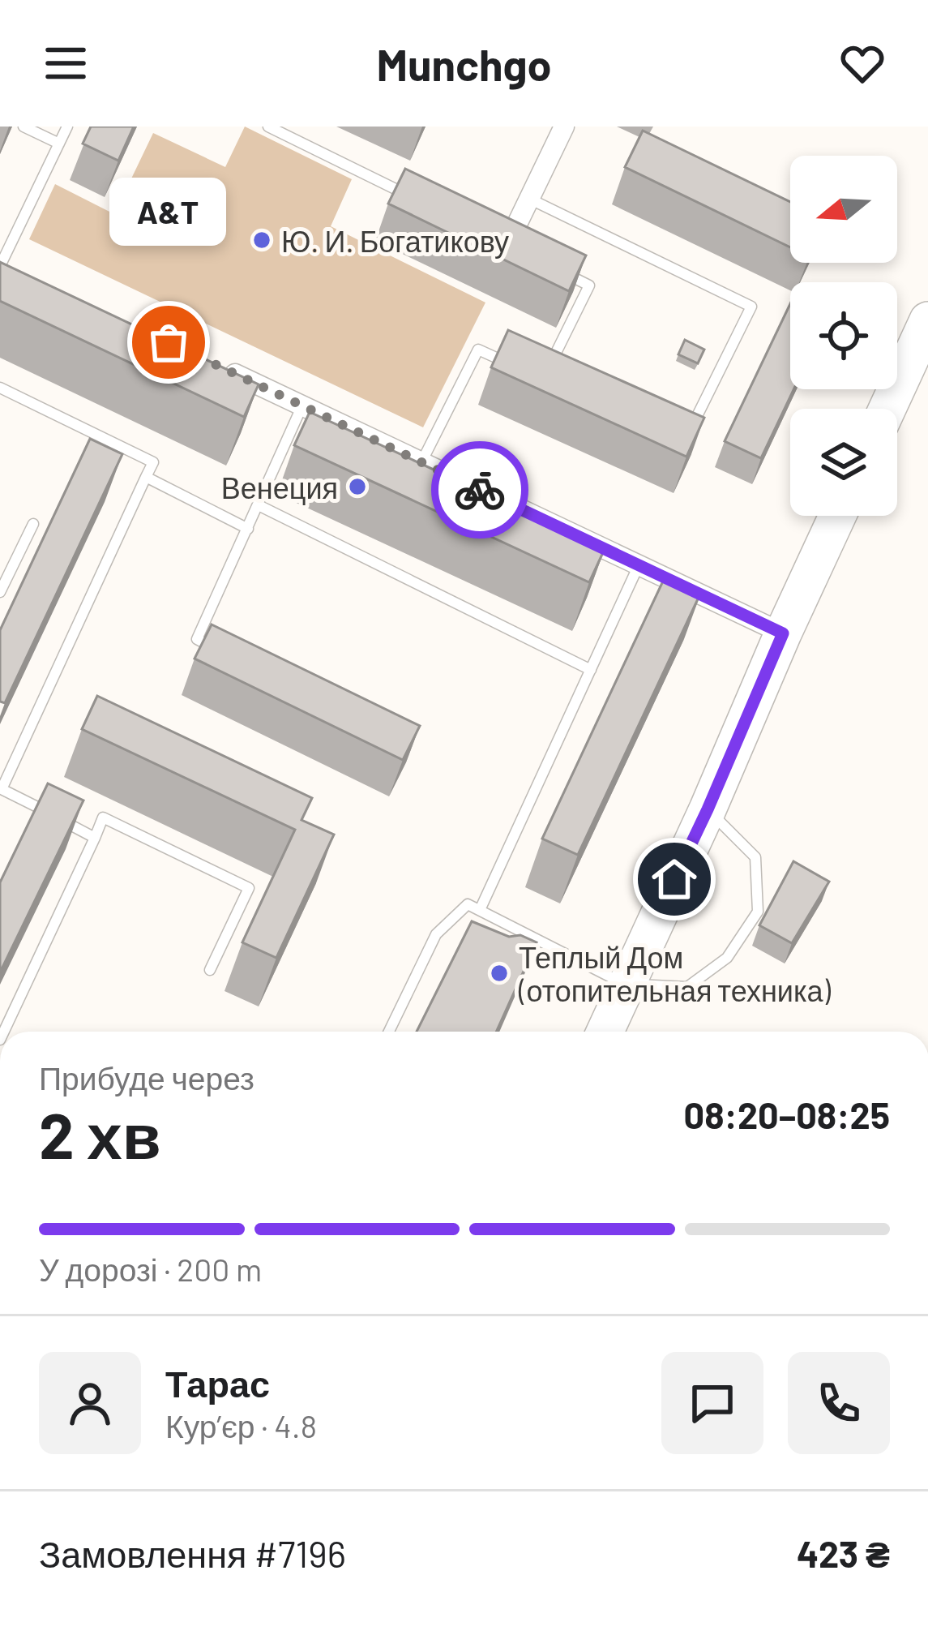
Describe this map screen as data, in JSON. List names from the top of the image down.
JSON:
{
  "places": [
    "Ю. И. Богатикову",
    "A&T",
    "Венеция",
    "Теплый Дом (отопительная техника)"
  ],
  "north": "left",
  "page": {
    "header": "Munchgo",
    "bubble": "A&T",
    "heading": ["2 хв", "Прибуде через", "08:20–08:25"],
    "panel": [
      "Тарас",
      "Кур’єр · 4.8",
      "Замовлення #7196",
      "423 ₴"
    ],
    "bar": "У дорозі · 200 m"
  }
}
